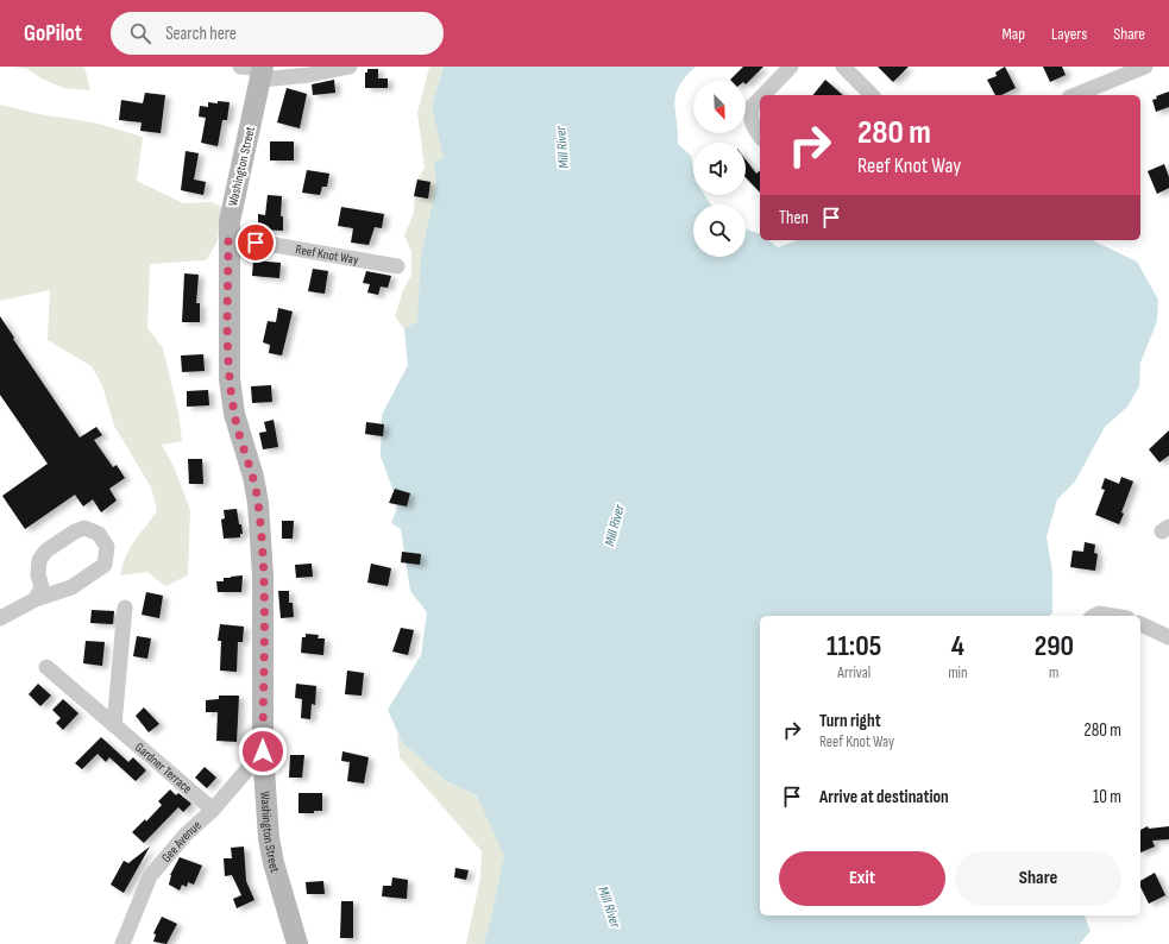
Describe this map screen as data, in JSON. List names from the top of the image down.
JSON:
{
  "streets": {
    "main road": ["Washington Street"],
    "street": ["Reef Knot Way", "Gardner Terrace", "Gee Avenue"]
  },
  "crossings": [
    ["Washington Street", "Reef Knot Way"],
    ["Washington Street", "Gee Avenue"],
    ["Gardner Terrace", "Gee Avenue"]
  ],
  "water": ["Mill River"],
  "north": "bottom right",
  "page": {
    "header": "GoPilot",
    "search": "Search here",
    "nav": ["Map", "Layers", "Share"],
    "turn": ["280 m", "Reef Knot Way"],
    "then": "Then",
    "eta": [
      "11:05",
      "Arrival",
      "4",
      "min",
      "290",
      "m"
    ],
    "list": [
      {
        "name": "Turn right",
        "note": "Reef Knot Way",
        "value": "280 m"
      },
      {
        "name": "Arrive at destination",
        "value": "10 m"
      }
    ],
    "buttons": ["Exit", "Share"]
  }
}
